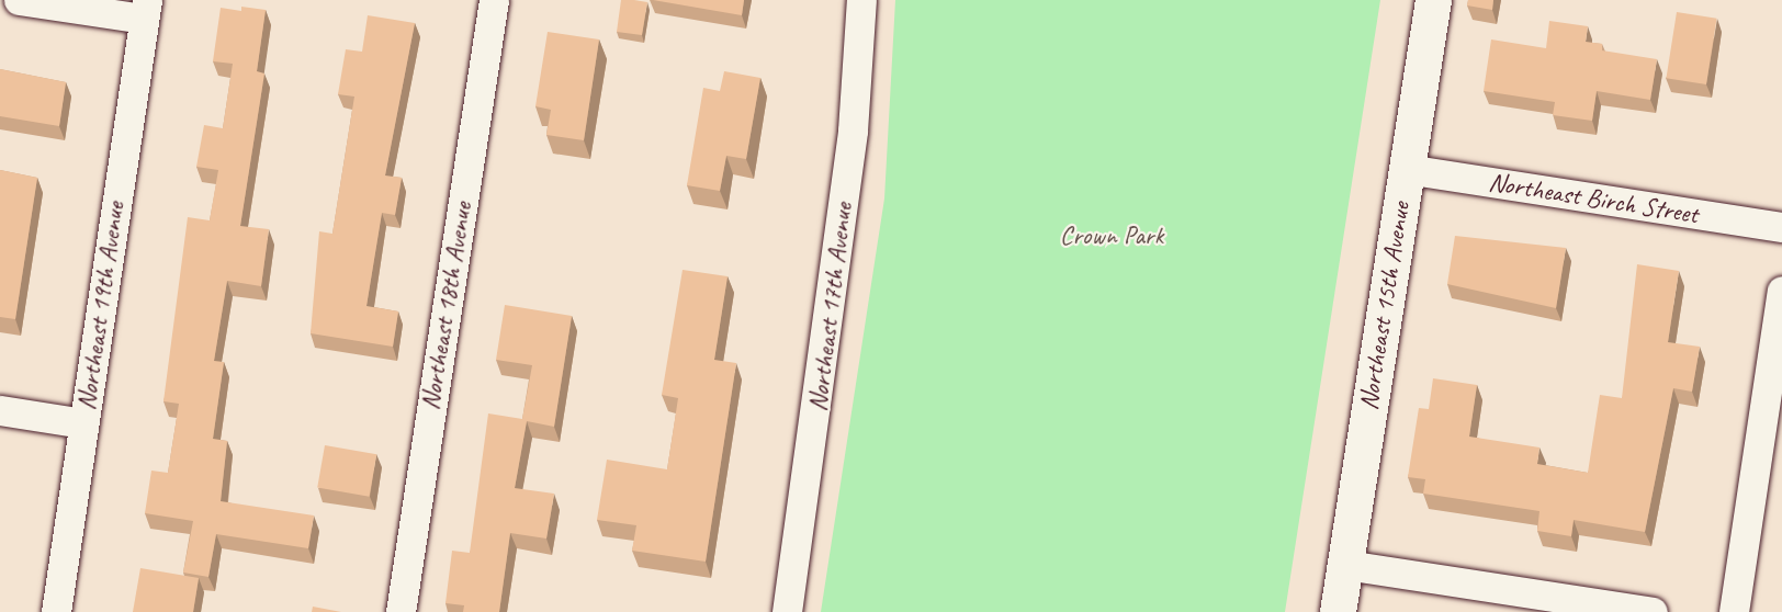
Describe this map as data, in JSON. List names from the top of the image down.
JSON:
{
  "streets": {
    "street": [
      "Northeast Birch Street",
      "Northeast 19th Avenue",
      "Northeast 18th Avenue",
      "Northeast 15th Avenue",
      "Northeast 17th Avenue"
    ]
  },
  "crossings": [
    ["Northeast Birch Street", "Northeast 15th Avenue"]
  ],
  "parks": ["Crown Park"]
}
